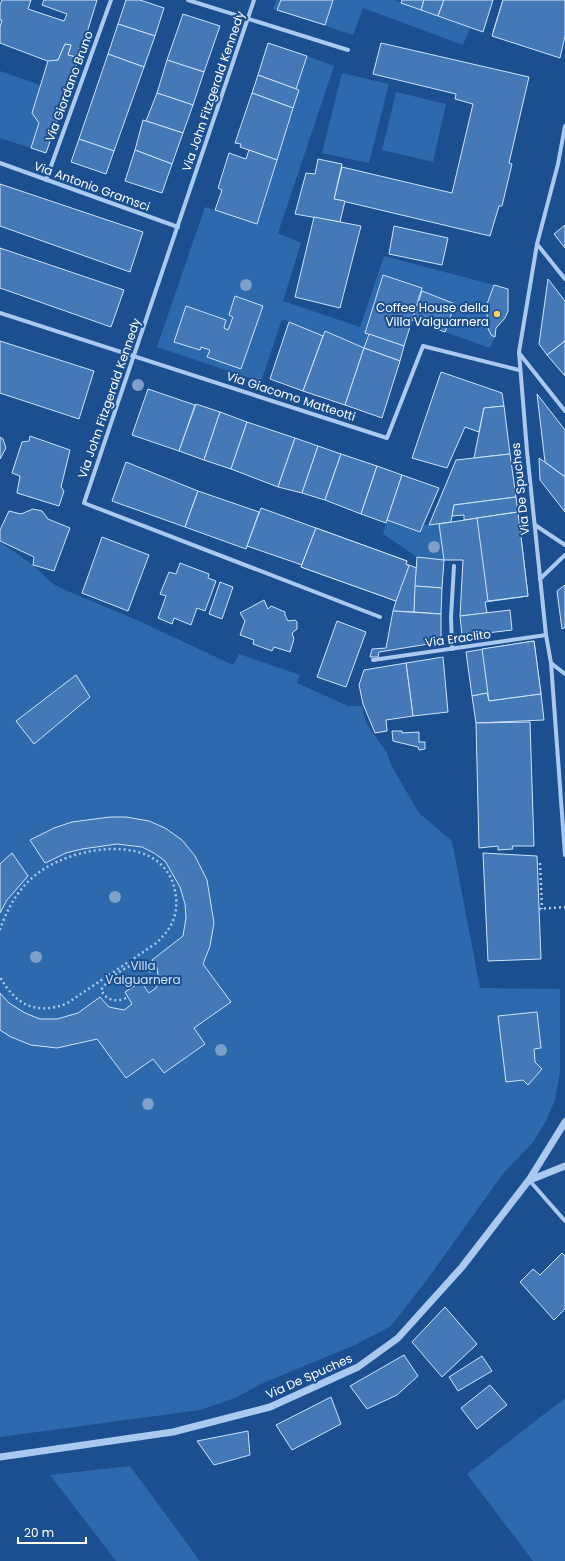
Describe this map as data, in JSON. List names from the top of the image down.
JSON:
{
  "streets": {
    "street": [
      "Via Giordano Bruno",
      "Via John Fitzgerald Kennedy",
      "Via Antonio Gramsci",
      "Via Giacomo Matteotti",
      "Via De Spuches",
      "Via Eraclito"
    ]
  },
  "crossings": [
    ["Via Giordano Bruno", "Via Antonio Gramsci"],
    ["Via John Fitzgerald Kennedy", "Via Antonio Gramsci"],
    ["Via John Fitzgerald Kennedy", "Via Giacomo Matteotti"],
    ["Via Giacomo Matteotti", "Via De Spuches"],
    ["Via De Spuches", "Via Eraclito"]
  ],
  "parks": ["Villa Valguarnera"],
  "places": ["Coffee House della Villa Valguarnera"],
  "scale_bar": "20 m"
}
